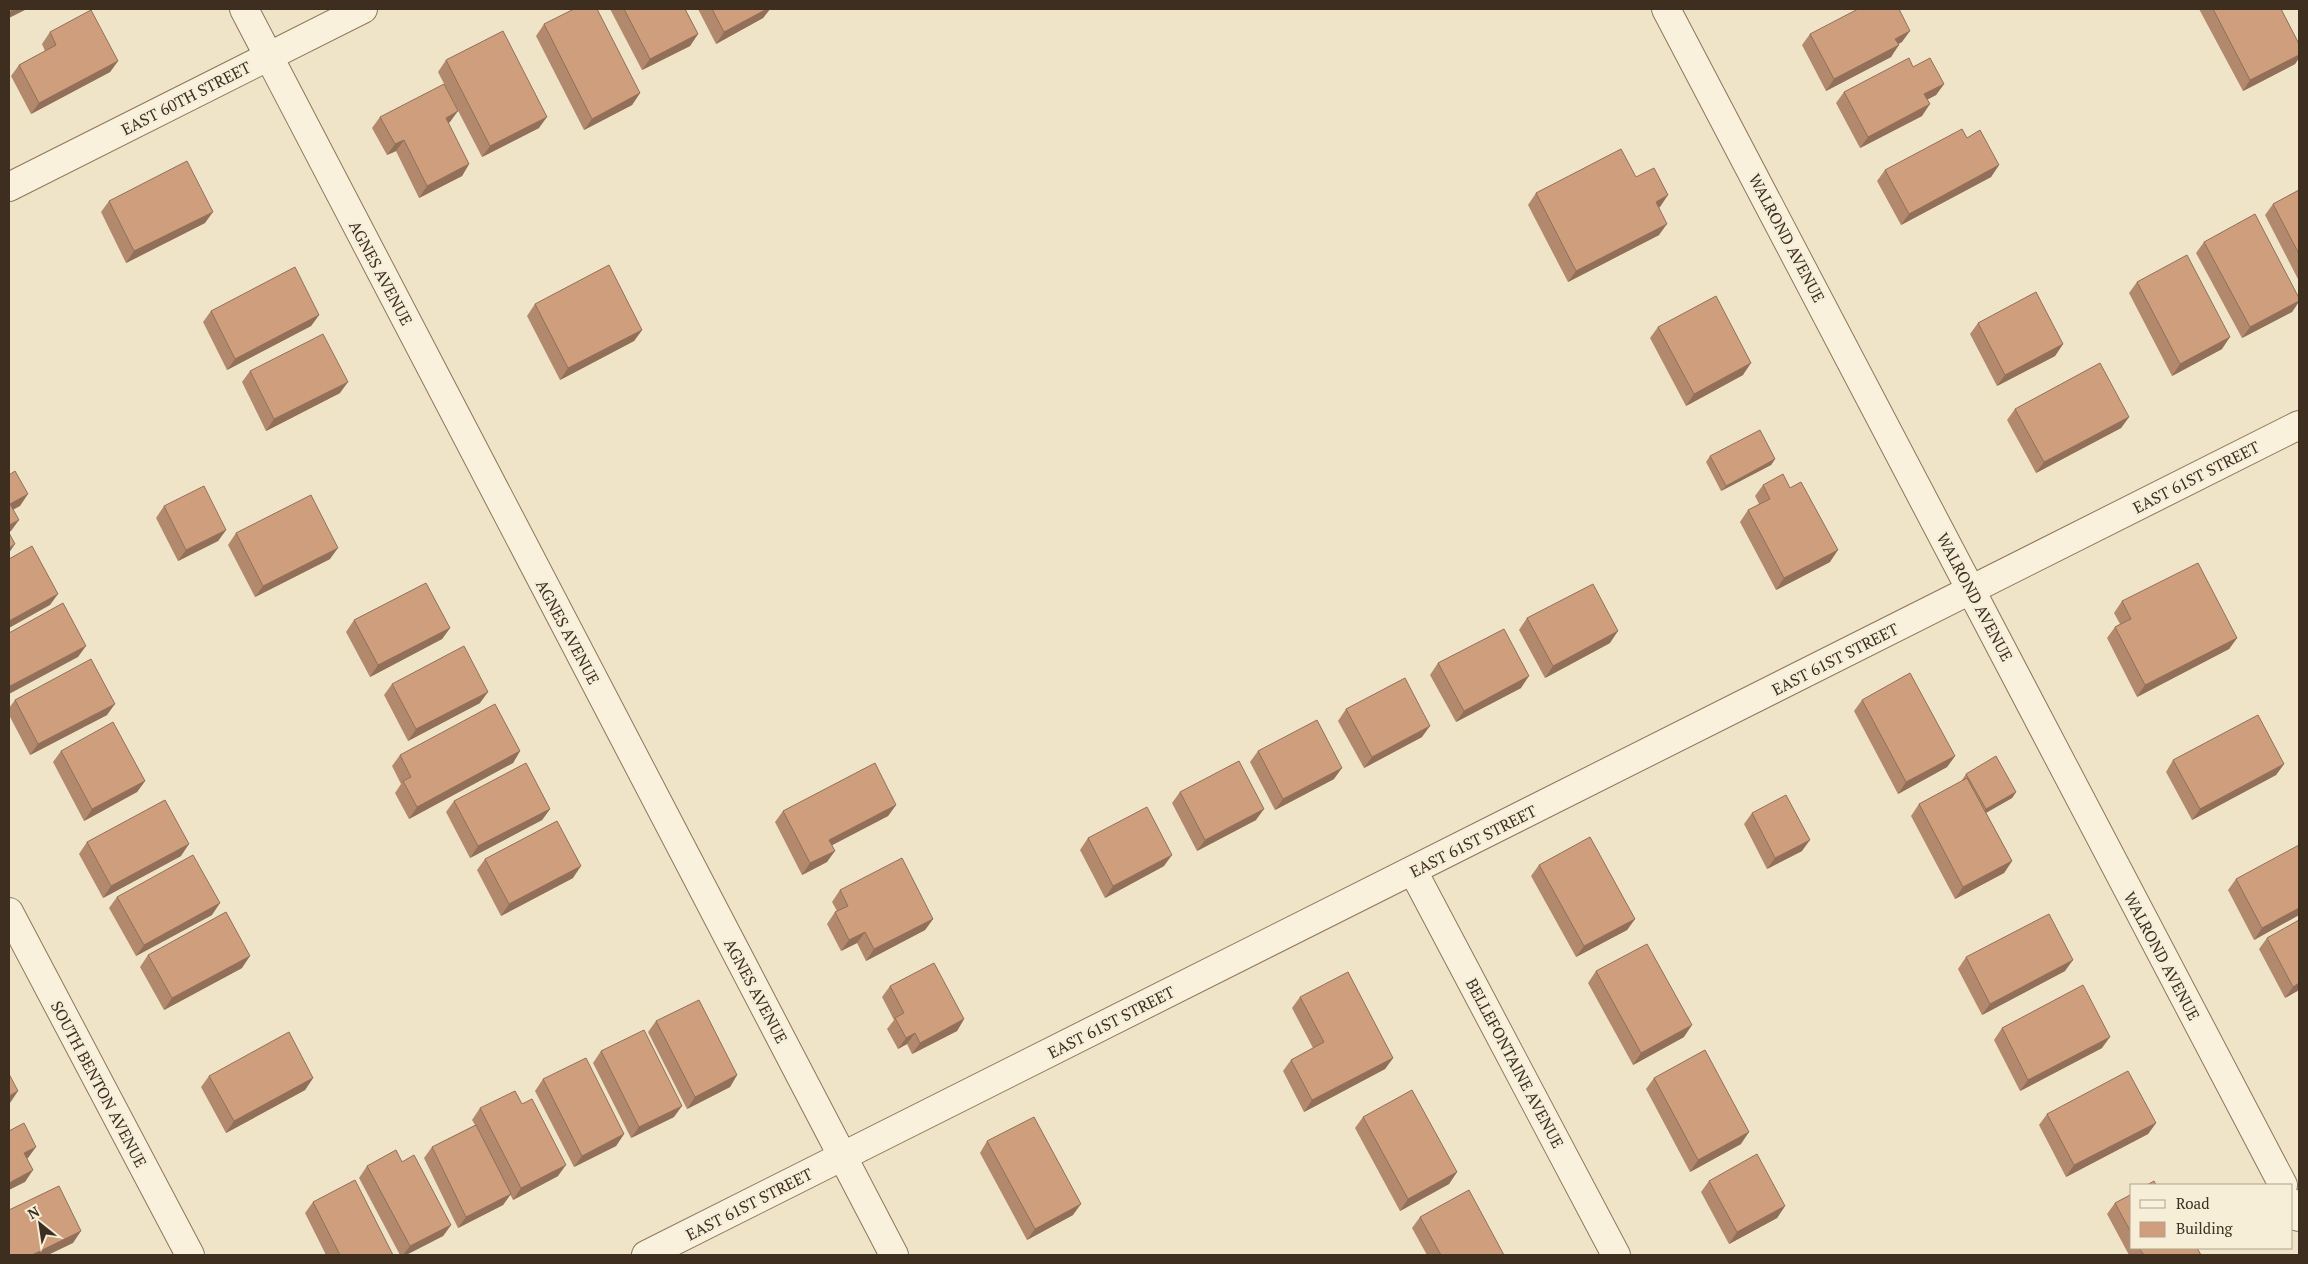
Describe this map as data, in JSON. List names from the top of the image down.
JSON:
{
  "streets": {
    "street": [
      "EAST 60TH STREET",
      "WALROND AVENUE",
      "AGNES AVENUE",
      "EAST 61ST STREET",
      "BELLEFONTAINE AVENUE",
      "SOUTH BENTON AVENUE"
    ]
  },
  "crossings": [
    ["EAST 60TH STREET", "AGNES AVENUE"],
    ["WALROND AVENUE", "EAST 61ST STREET"],
    ["AGNES AVENUE", "EAST 61ST STREET"],
    ["EAST 61ST STREET", "BELLEFONTAINE AVENUE"]
  ],
  "legend": ["Road", "Building"],
  "north": "top left"
}
